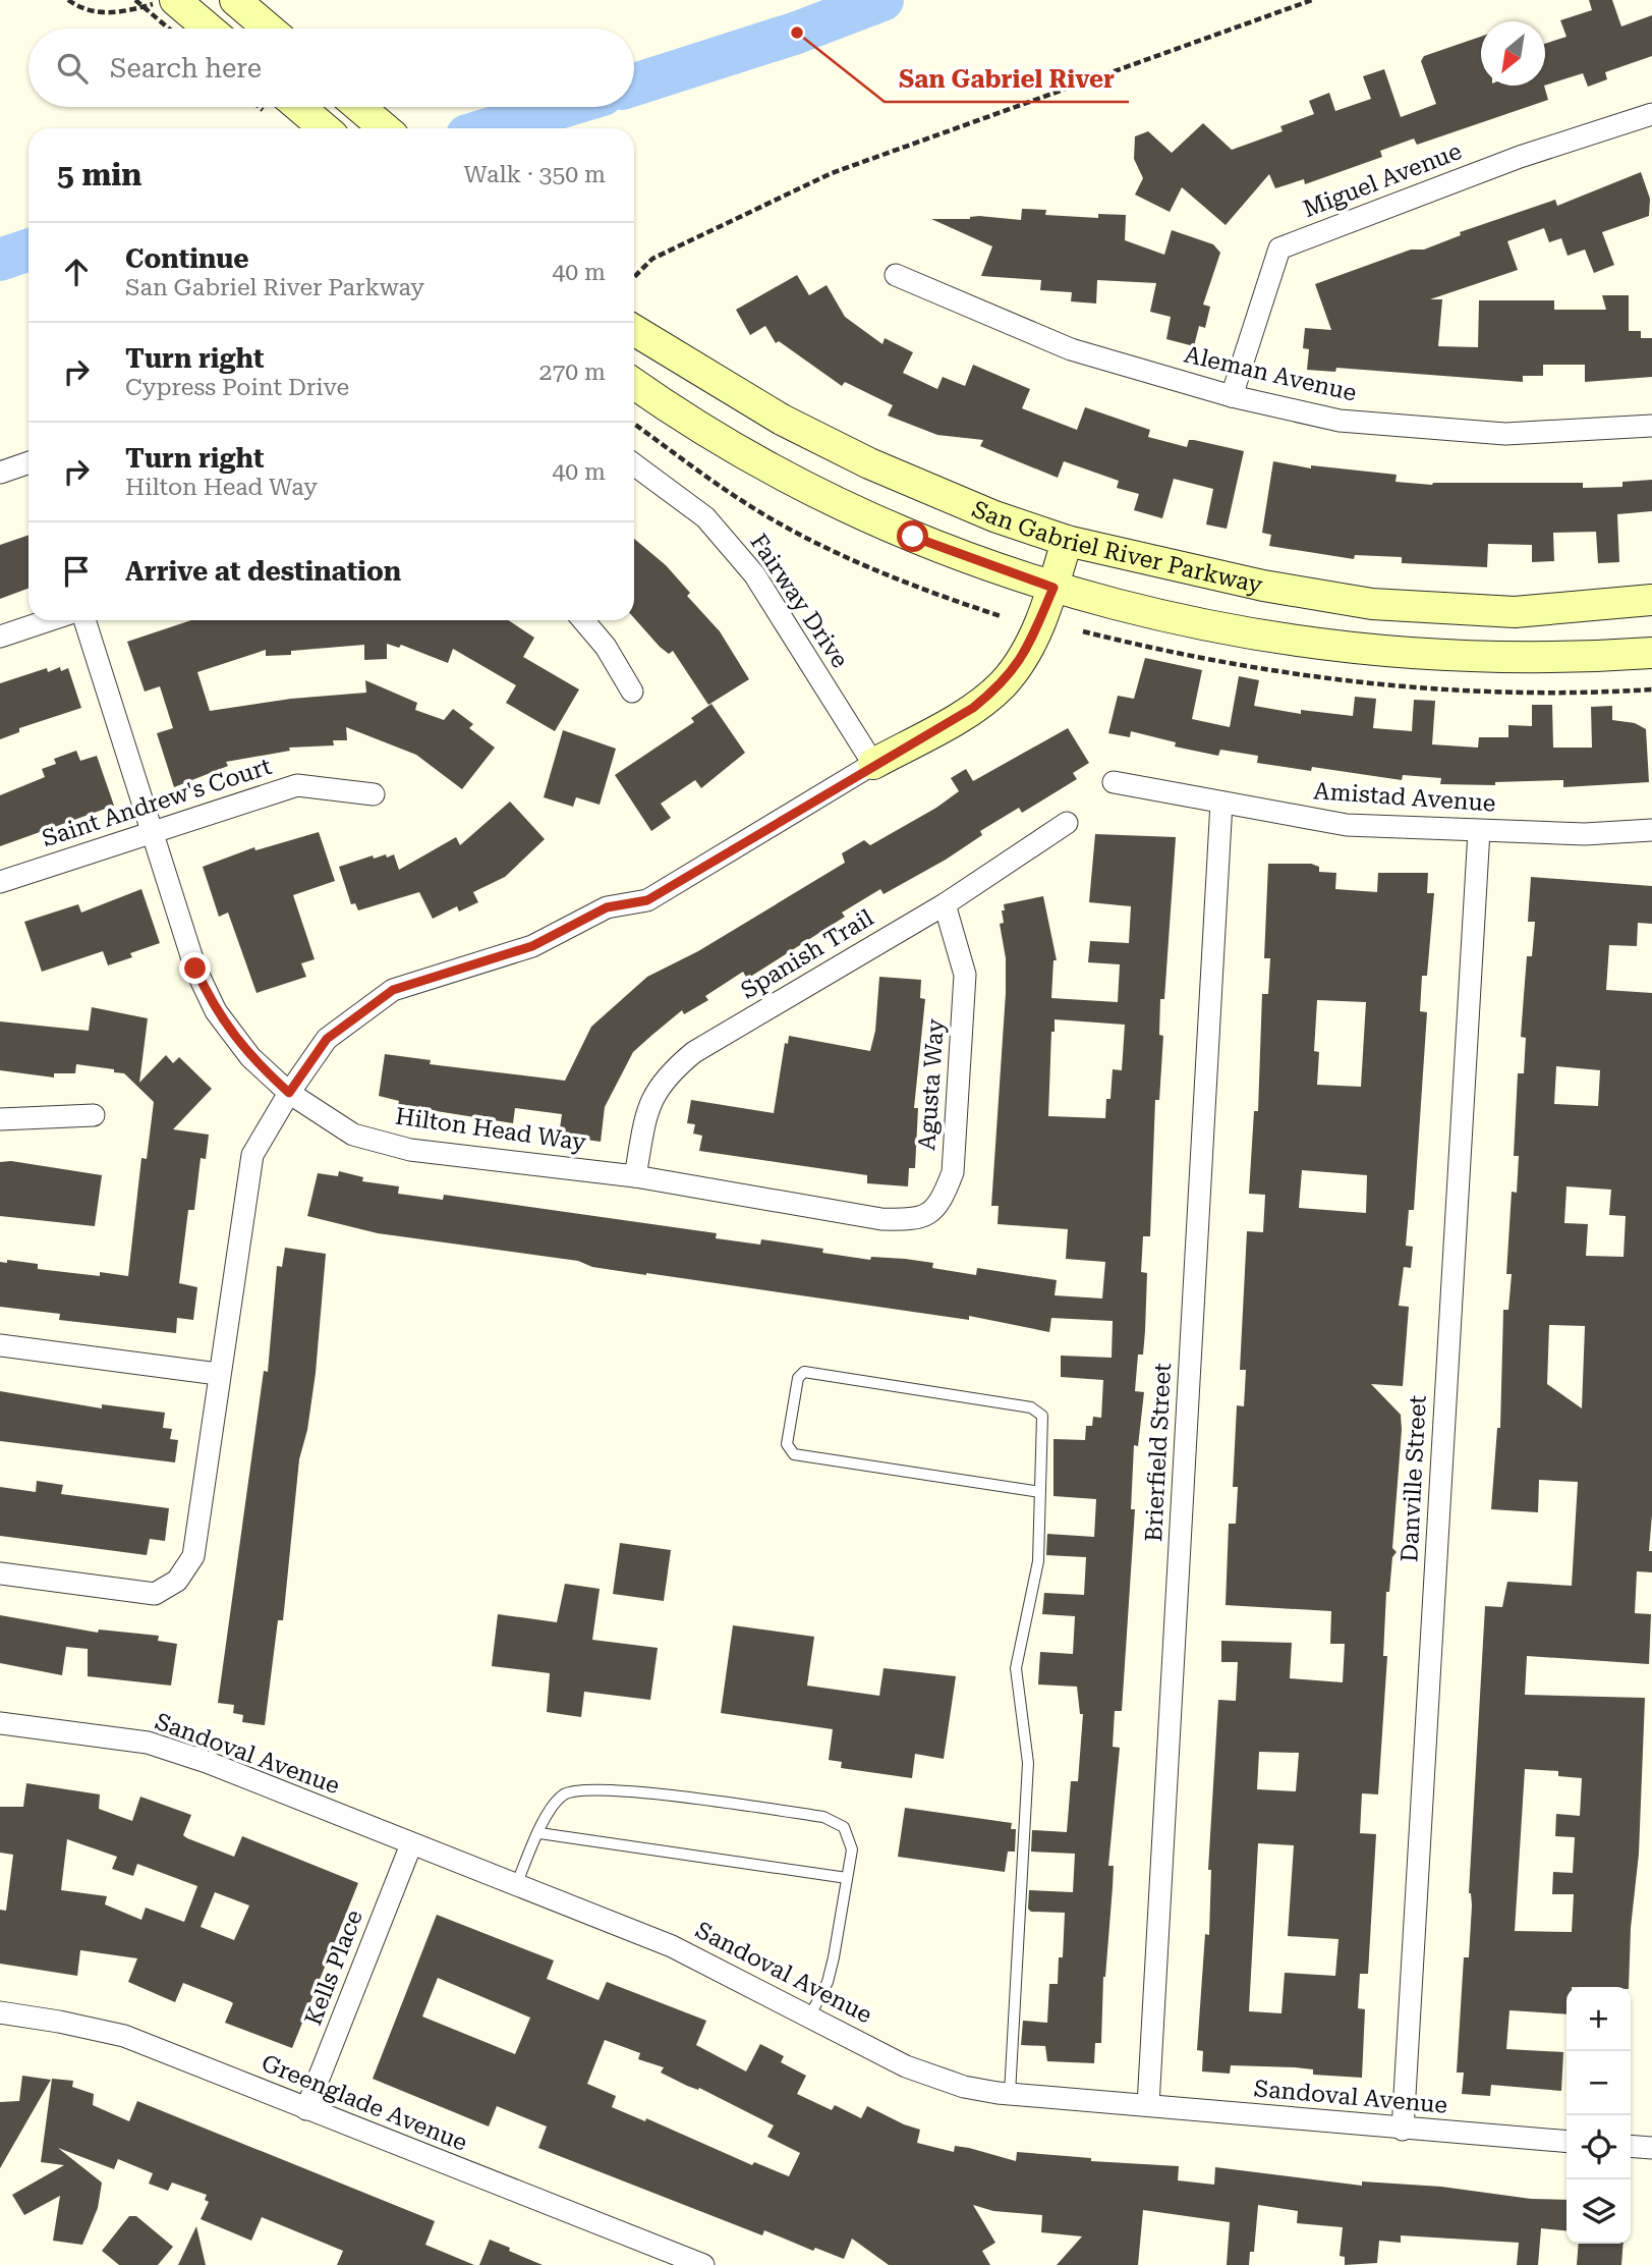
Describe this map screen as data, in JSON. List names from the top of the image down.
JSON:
{
  "streets": {
    "main road": ["San Gabriel River Parkway"],
    "street": [
      "Miguel Avenue",
      "Aleman Avenue",
      "Fairway Drive",
      "Amistad Avenue",
      "Saint Andrew's Court",
      "Spanish Trail",
      "Agusta Way",
      "Hilton Head Way",
      "Brierfield Street",
      "Danville Street",
      "Sandoval Avenue",
      "Kells Place",
      "Greenglade Avenue"
    ]
  },
  "crossings": [
    ["Miguel Avenue", "Aleman Avenue"],
    ["Amistad Avenue", "Brierfield Street"],
    ["Amistad Avenue", "Danville Street"],
    ["Saint Andrew's Court", "Hilton Head Way"],
    ["Spanish Trail", "Agusta Way"],
    ["Spanish Trail", "Hilton Head Way"],
    ["Agusta Way", "Hilton Head Way"],
    ["Brierfield Street", "Sandoval Avenue"],
    ["Danville Street", "Sandoval Avenue"],
    ["Sandoval Avenue", "Kells Place"],
    ["Kells Place", "Greenglade Avenue"]
  ],
  "places": ["San Gabriel River"],
  "north": "bottom left",
  "page": {
    "search": "Search here",
    "heading": ["5 min", "Walk · 350 m"],
    "list": [
      ["Continue", "San Gabriel River Parkway", "40 m"],
      ["Turn right", "Cypress Point Drive", "270 m"],
      ["Turn right", "Hilton Head Way", "40 m"],
      "Arrive at destination"
    ],
    "map_buttons": ["+", "−"]
  }
}
